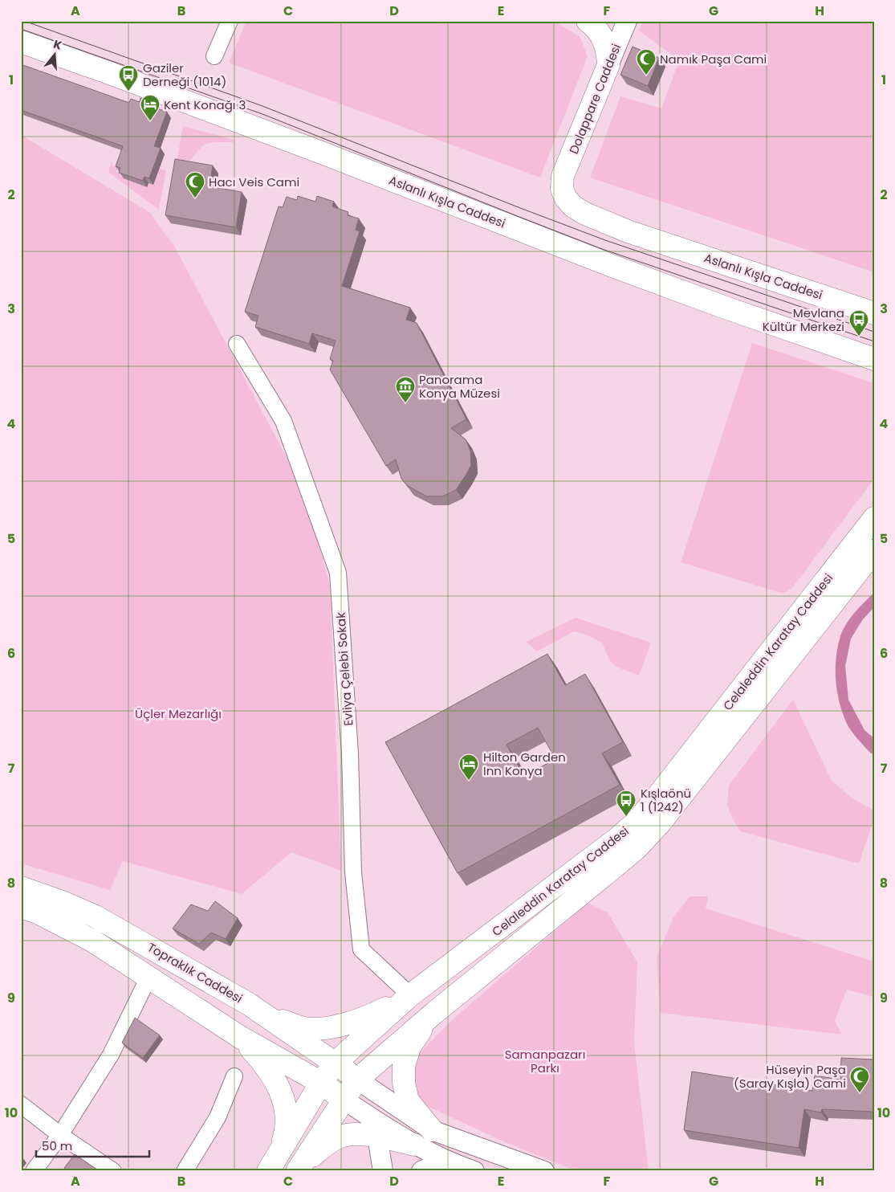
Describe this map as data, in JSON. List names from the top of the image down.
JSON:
{
  "streets": {
    "main road": [
      "Dolappare Caddesi",
      "Aslanlı Kışla Caddesi",
      "Celaleddin Karatay Caddesi",
      "Topraklık Caddesi"
    ],
    "street": ["Evliya Çelebi Sokak"]
  },
  "crossings": [
    ["Dolappare Caddesi", "Aslanlı Kışla Caddesi"],
    ["Celaleddin Karatay Caddesi", "Evliya Çelebi Sokak"],
    ["Celaleddin Karatay Caddesi", "Topraklık Caddesi"]
  ],
  "parks": ["Üçler Mezarlığı", "Samanpazarı Parkı"],
  "places": {
    "mosque": ["Namık Paşa Cami", "Hacı Veis Cami", "Hüseyin Paşa (Saray Kışla) Cami"],
    "bus stop": ["Gaziler Derneği (1014)", "Mevlana Kültür Merkezi", "Kışlaönü 1 (1242)"],
    "hotel": ["Kent Konağı 3", "Hilton Garden Inn Konya"],
    "museum": ["Panorama Konya Müzesi"]
  },
  "scale_bar": "50 m",
  "north": "top",
  "grid": {
    "columns": [
      "A",
      "B",
      "C",
      "D",
      "E",
      "F",
      "G",
      "H"
    ],
    "rows": [
      "1",
      "2",
      "3",
      "4",
      "5",
      "6",
      "7",
      "8",
      "9",
      "10"
    ]
  }
}
